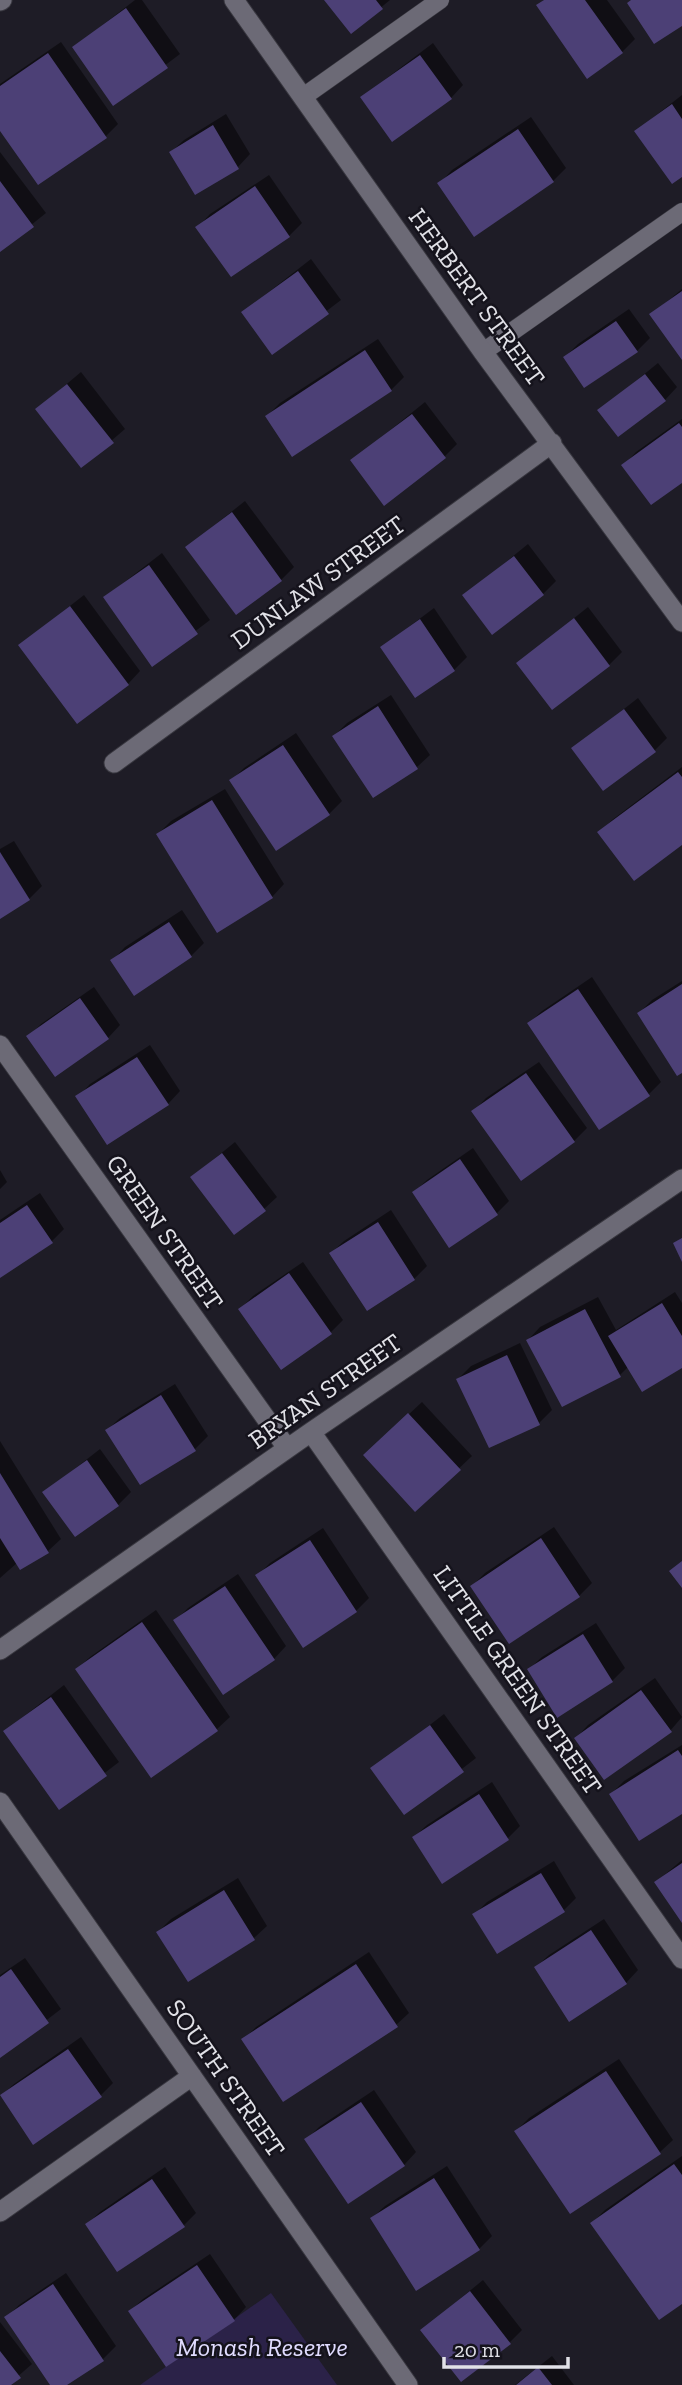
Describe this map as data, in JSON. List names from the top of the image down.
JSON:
{
  "streets": {
    "street": [
      "HERBERT STREET",
      "DUNLAW STREET",
      "GREEN STREET",
      "BRYAN STREET",
      "LITTLE GREEN STREET",
      "SOUTH STREET"
    ]
  },
  "crossings": [
    ["HERBERT STREET", "DUNLAW STREET"],
    ["GREEN STREET", "BRYAN STREET"],
    ["BRYAN STREET", "LITTLE GREEN STREET"]
  ],
  "parks": ["Monash Reserve"],
  "scale_bar": "20 m"
}
